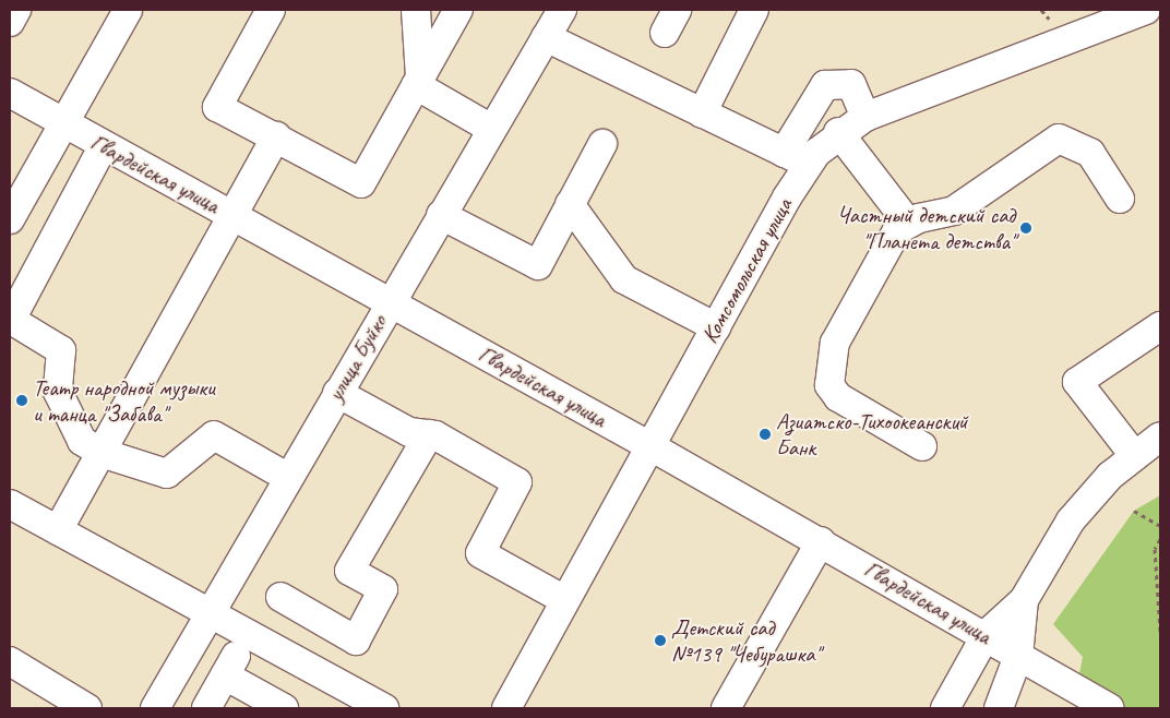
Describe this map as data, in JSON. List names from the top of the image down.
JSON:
{
  "streets": {
    "street": ["Гвардейская улица", "Комсомольская улица", "улица Буйко"]
  },
  "crossings": [
    ["Гвардейская улица", "Комсомольская улица"],
    ["Гвардейская улица", "улица Буйко"]
  ],
  "places": [
    "Частный детский сад \"Планета детства\"",
    "Театр народной музыки и танца \"Забава\"",
    "Азиатско-Тихоокеанский Банк",
    "Детский сад №139 \"Чебурашка\""
  ]
}
